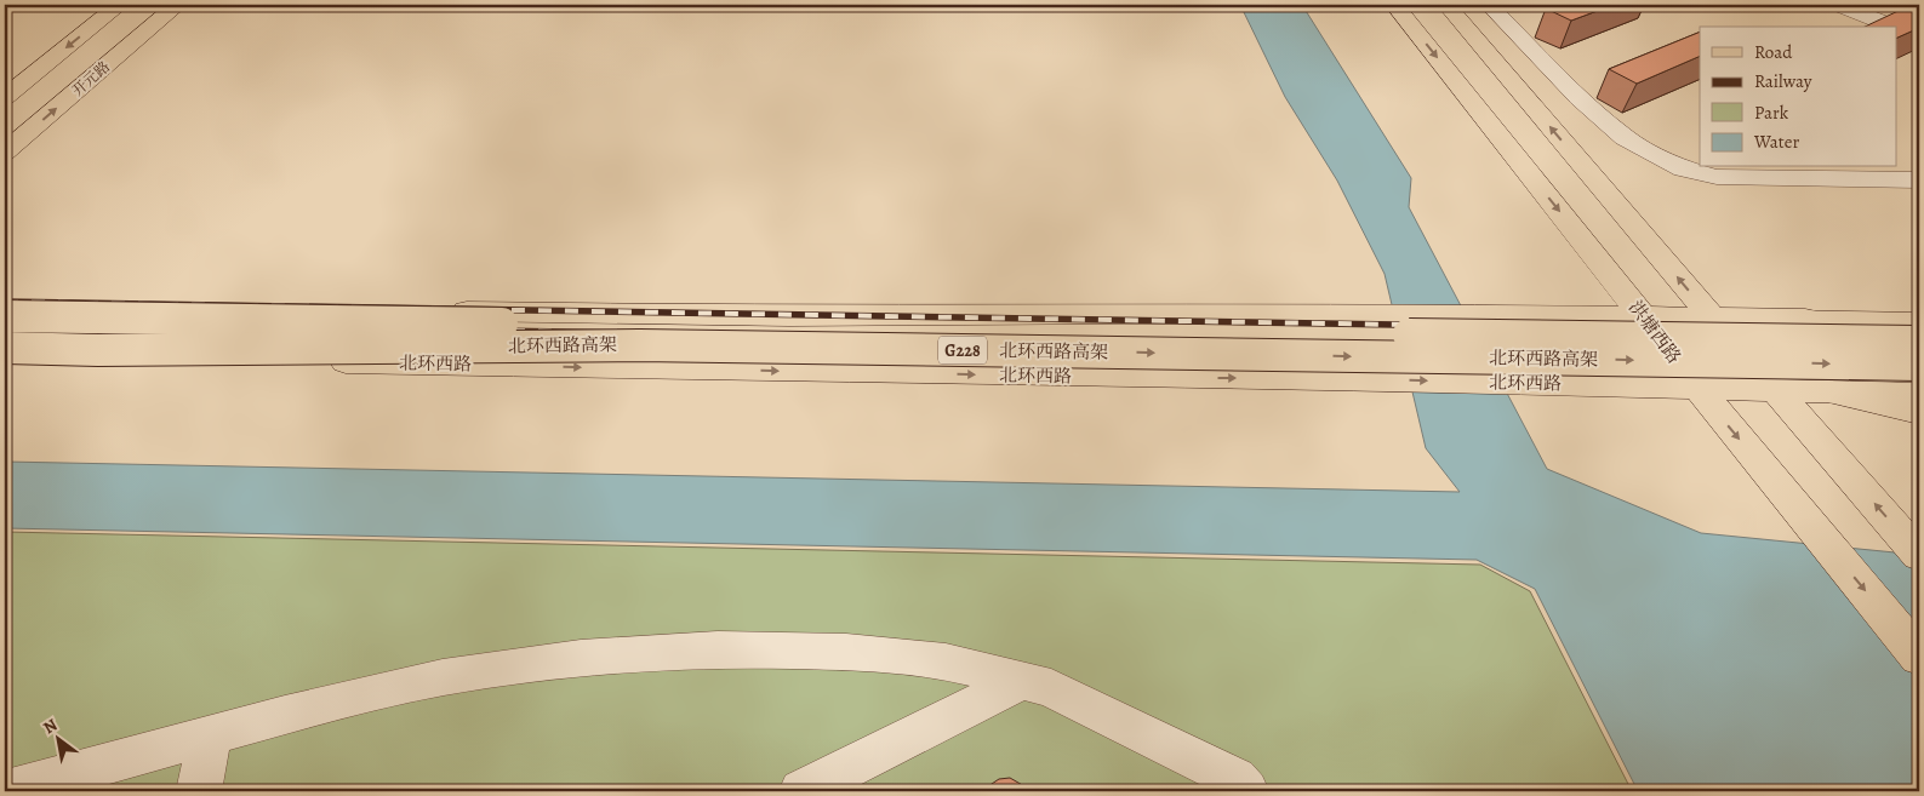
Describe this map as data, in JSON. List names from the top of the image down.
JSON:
{
  "streets": {
    "main road": [
      "开元路",
      "洪塘西路",
      "北环西路高架",
      "G228",
      "北环西路"
    ]
  },
  "crossings": [
    ["洪塘西路", "北环西路"]
  ],
  "legend": [
    "Road",
    "Railway",
    "Park",
    "Water"
  ],
  "north": "top left"
}
